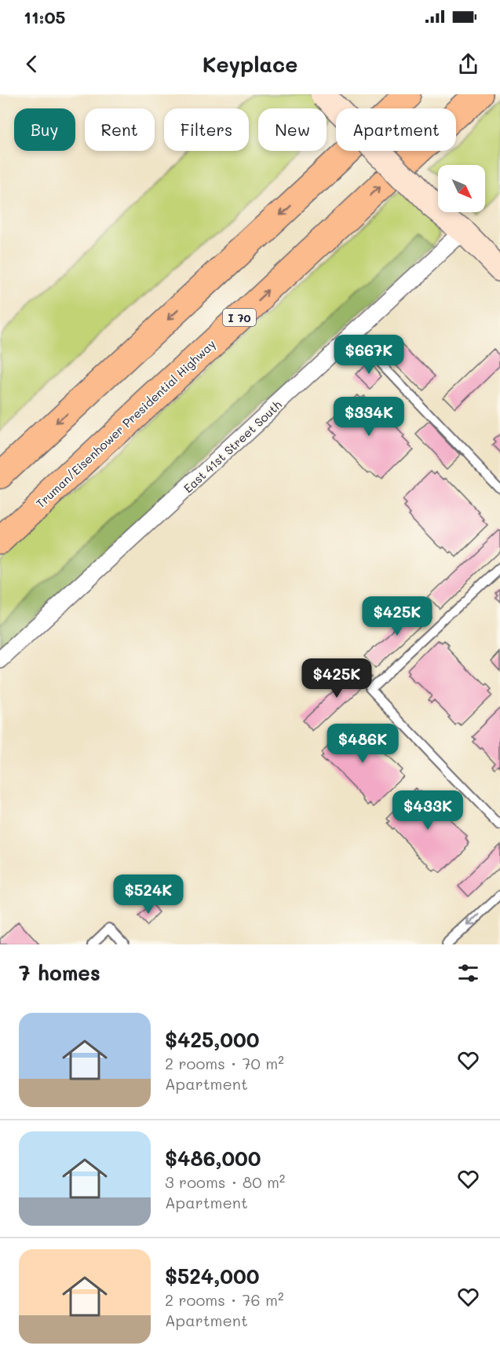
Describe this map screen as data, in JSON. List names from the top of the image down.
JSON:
{
  "streets": {
    "highway": ["I 70", "Truman/Eisenhower Presidential Highway"],
    "street": ["East 41st Street South"]
  },
  "north": "bottom right",
  "page": {
    "status": "11:05",
    "header": "Keyplace",
    "chip": [
      "Buy",
      "Rent",
      "Filters",
      "New",
      "Apartment"
    ],
    "price": [
      "$667K",
      "$334K",
      "$425K",
      "$425K",
      "$486K",
      "$433K",
      "$524K"
    ],
    "heading": "7 homes",
    "list": [
      {
        "name": "$425,000",
        "note": "2 rooms · 70 m² · Apartment"
      },
      {
        "name": "$486,000",
        "note": "3 rooms · 80 m² · Apartment"
      },
      {
        "name": "$524,000",
        "note": "2 rooms · 76 m² · Apartment"
      }
    ]
  }
}
